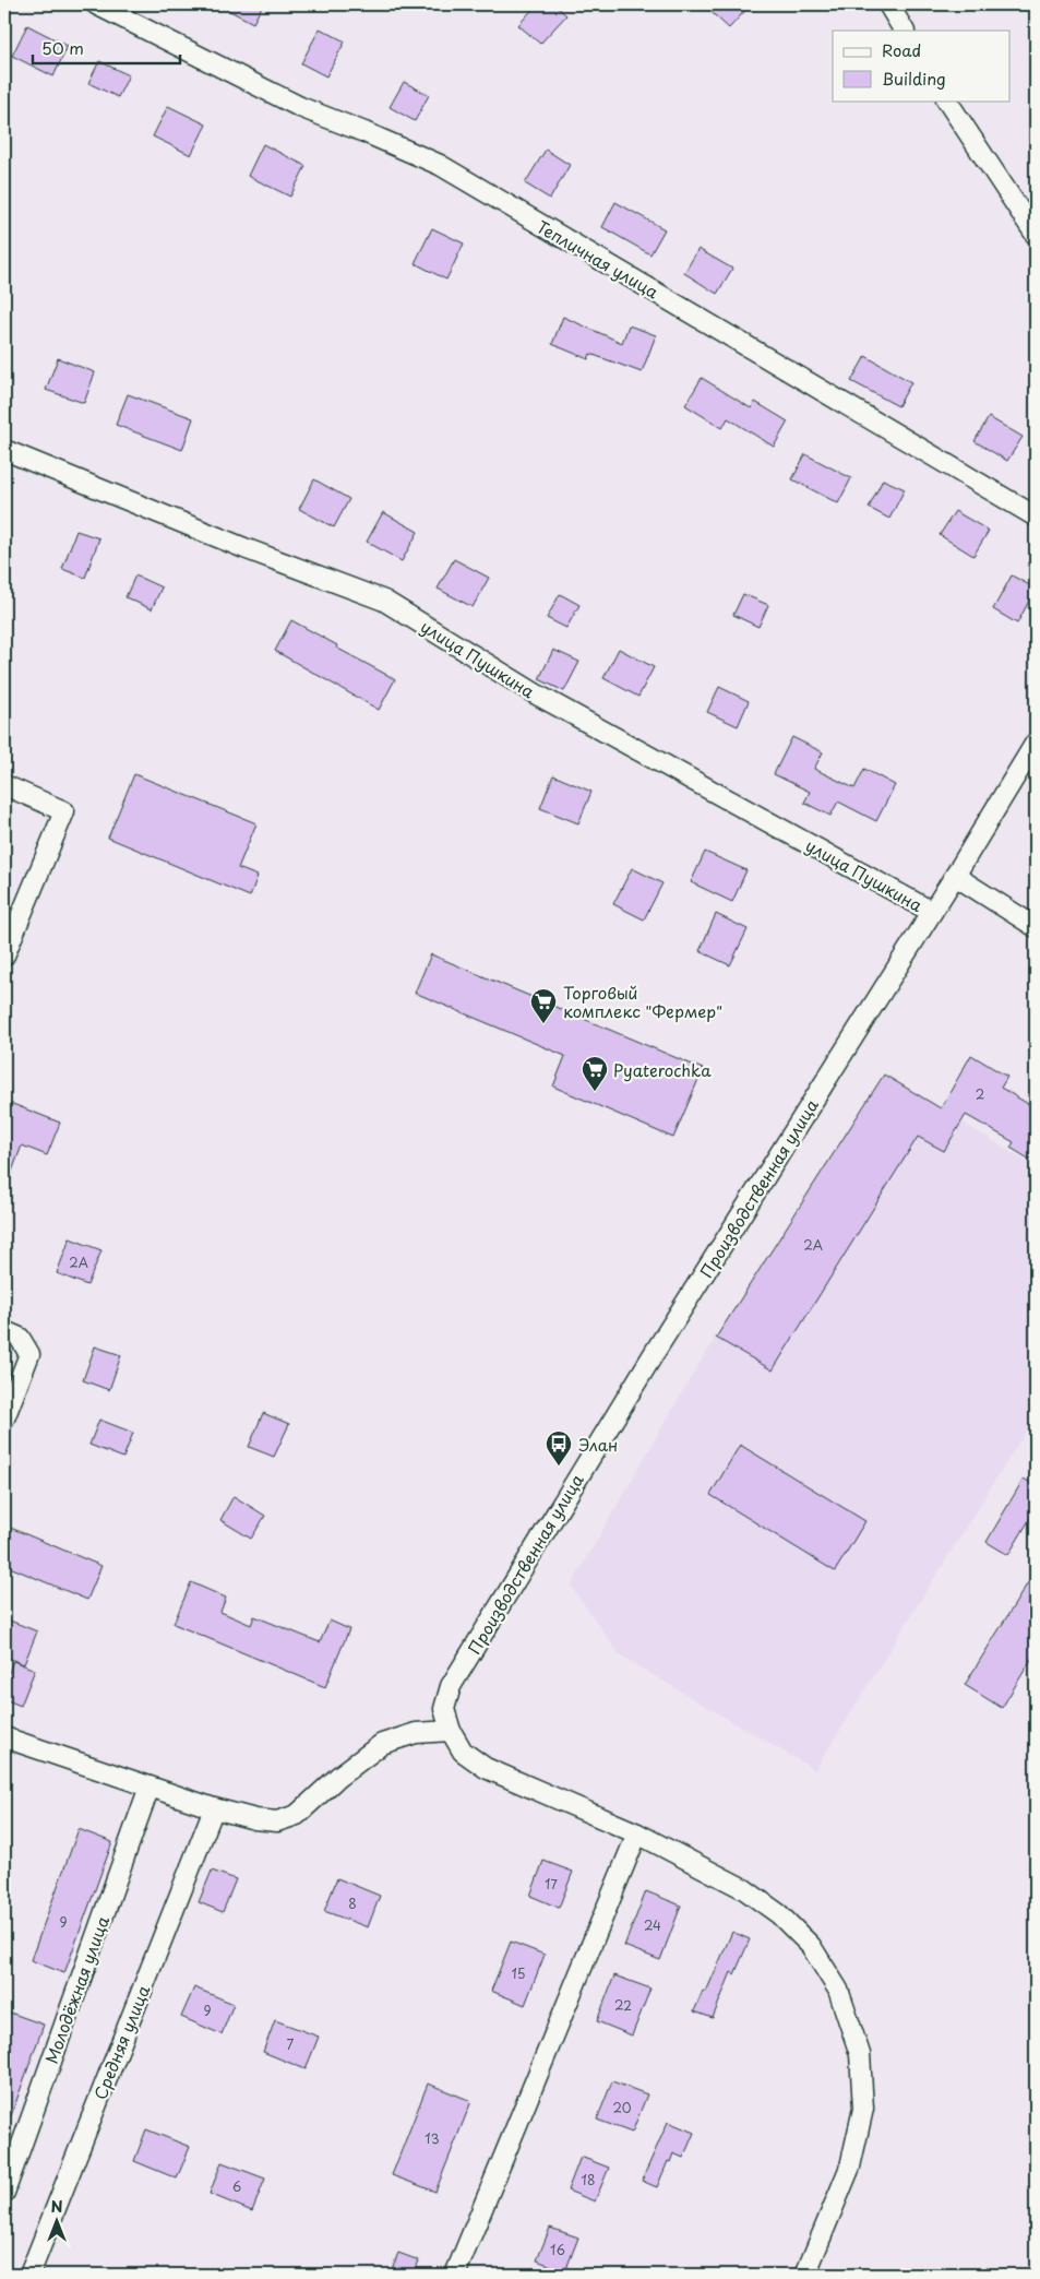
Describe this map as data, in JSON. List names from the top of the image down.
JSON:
{
  "streets": {
    "street": [
      "Тепличная улица",
      "улица Пушкина",
      "Производственная улица",
      "Молодёжная улица",
      "Средняя улица"
    ]
  },
  "crossings": [
    ["улица Пушкина", "Производственная улица"]
  ],
  "places": {
    "supermarket": ["Торговый комплекс \"Фермер\"", "Pyaterochka"],
    "bus stop": ["Элан"]
  },
  "house_numbers": [
    "2",
    "2А",
    "2А",
    "17",
    "8",
    "9",
    "24",
    "15",
    "22",
    "9",
    "7",
    "20",
    "13",
    "18",
    "6",
    "16"
  ],
  "legend": ["Road", "Building"],
  "scale_bar": "50 m",
  "north": "top"
}
